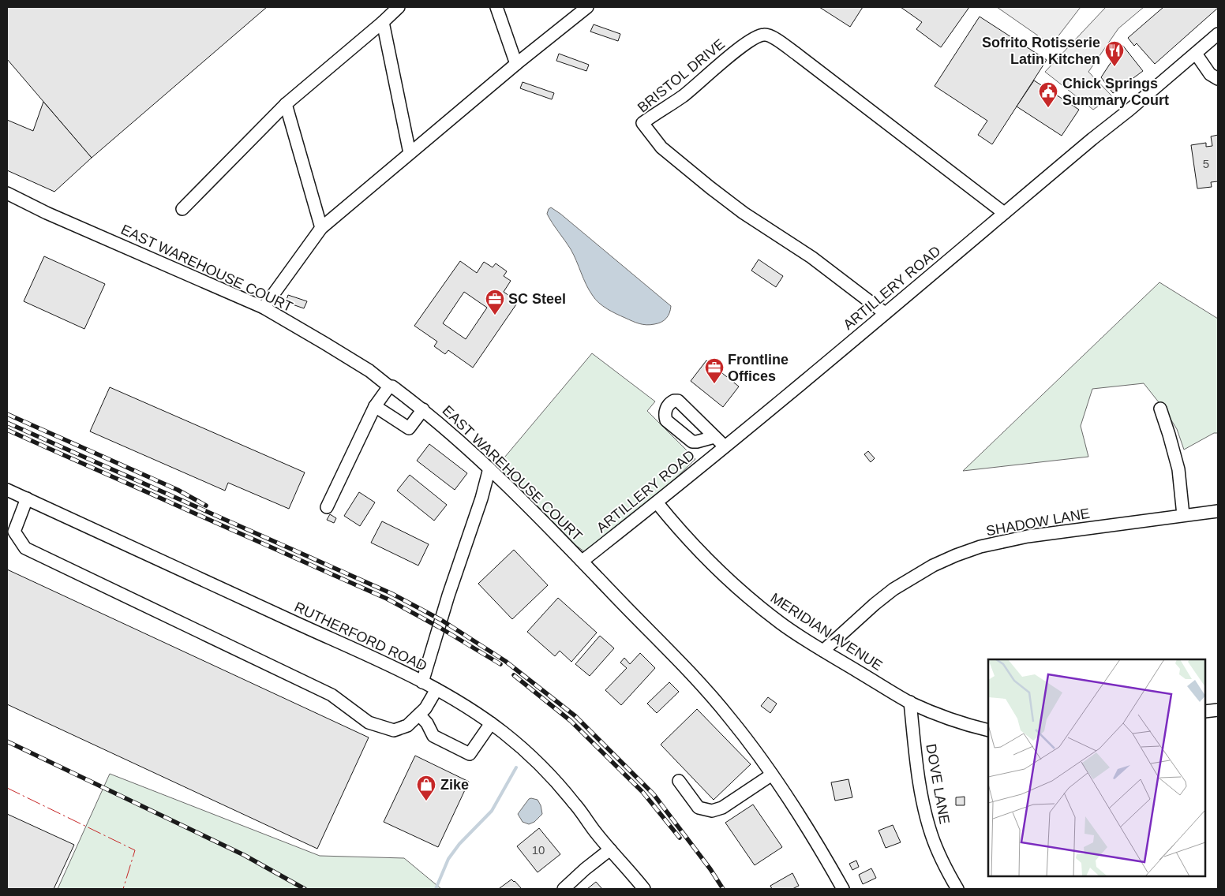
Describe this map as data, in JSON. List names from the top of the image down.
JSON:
{
  "streets": {
    "street": [
      "BRISTOL DRIVE",
      "EAST WAREHOUSE COURT",
      "ARTILLERY ROAD",
      "SHADOW LANE",
      "MERIDIAN AVENUE",
      "RUTHERFORD ROAD",
      "DOVE LANE"
    ]
  },
  "crossings": [
    ["BRISTOL DRIVE", "ARTILLERY ROAD"],
    ["EAST WAREHOUSE COURT", "ARTILLERY ROAD"],
    ["ARTILLERY ROAD", "MERIDIAN AVENUE"],
    ["SHADOW LANE", "MERIDIAN AVENUE"],
    ["MERIDIAN AVENUE", "DOVE LANE"]
  ],
  "places": {
    "restaurant": ["Sofrito Rotisserie Latin Kitchen"],
    "public building": ["Chick Springs Summary Court"],
    "office": ["SC Steel", "Frontline Offices"],
    "shop": ["Zike"]
  },
  "house_numbers": ["5", "10"]
}
